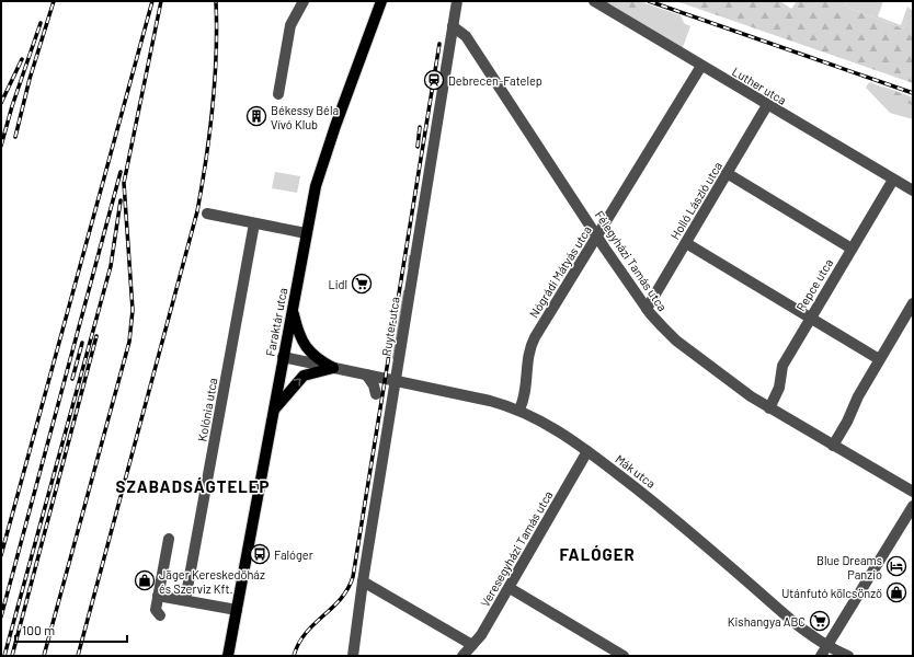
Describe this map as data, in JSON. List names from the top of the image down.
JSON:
{
  "streets": {
    "main road": ["Faraktár utca"],
    "street": [
      "Luther utca",
      "Holló László utca",
      "Félegyházi Tamás utca",
      "Nógrádi Mátyás utca",
      "Repce utca",
      "Ruyter utca",
      "Kolónia utca",
      "Mák utca",
      "Veresegyházi Tamás utca"
    ]
  },
  "crossings": [
    ["Luther utca", "Holló László utca"],
    ["Luther utca", "Nógrádi Mátyás utca"],
    ["Luther utca", "Repce utca"],
    ["Holló László utca", "Félegyházi Tamás utca"],
    ["Félegyházi Tamás utca", "Nógrádi Mátyás utca"],
    ["Félegyházi Tamás utca", "Repce utca"],
    ["Félegyházi Tamás utca", "Ruyter utca"],
    ["Nógrádi Mátyás utca", "Mák utca"],
    ["Faraktár utca", "Mák utca"],
    ["Ruyter utca", "Mák utca"],
    ["Mák utca", "Veresegyházi Tamás utca"]
  ],
  "districts": ["SZABADSÁGTELEP", "FALÓGER"],
  "places": {
    "station": ["Debrecen-Fatelep"],
    "building": ["Békessy Béla Vívó Klub"],
    "supermarket": ["Lidl", "Kishangya ABC"],
    "bus stop": ["Falóger"],
    "hotel": ["Blue Dreams Panzio"],
    "shop": ["Jäger Kereskedőház és Szerviz Kft.", "Utánfutó kölcsönző"]
  },
  "scale_bar": "100 m"
}
